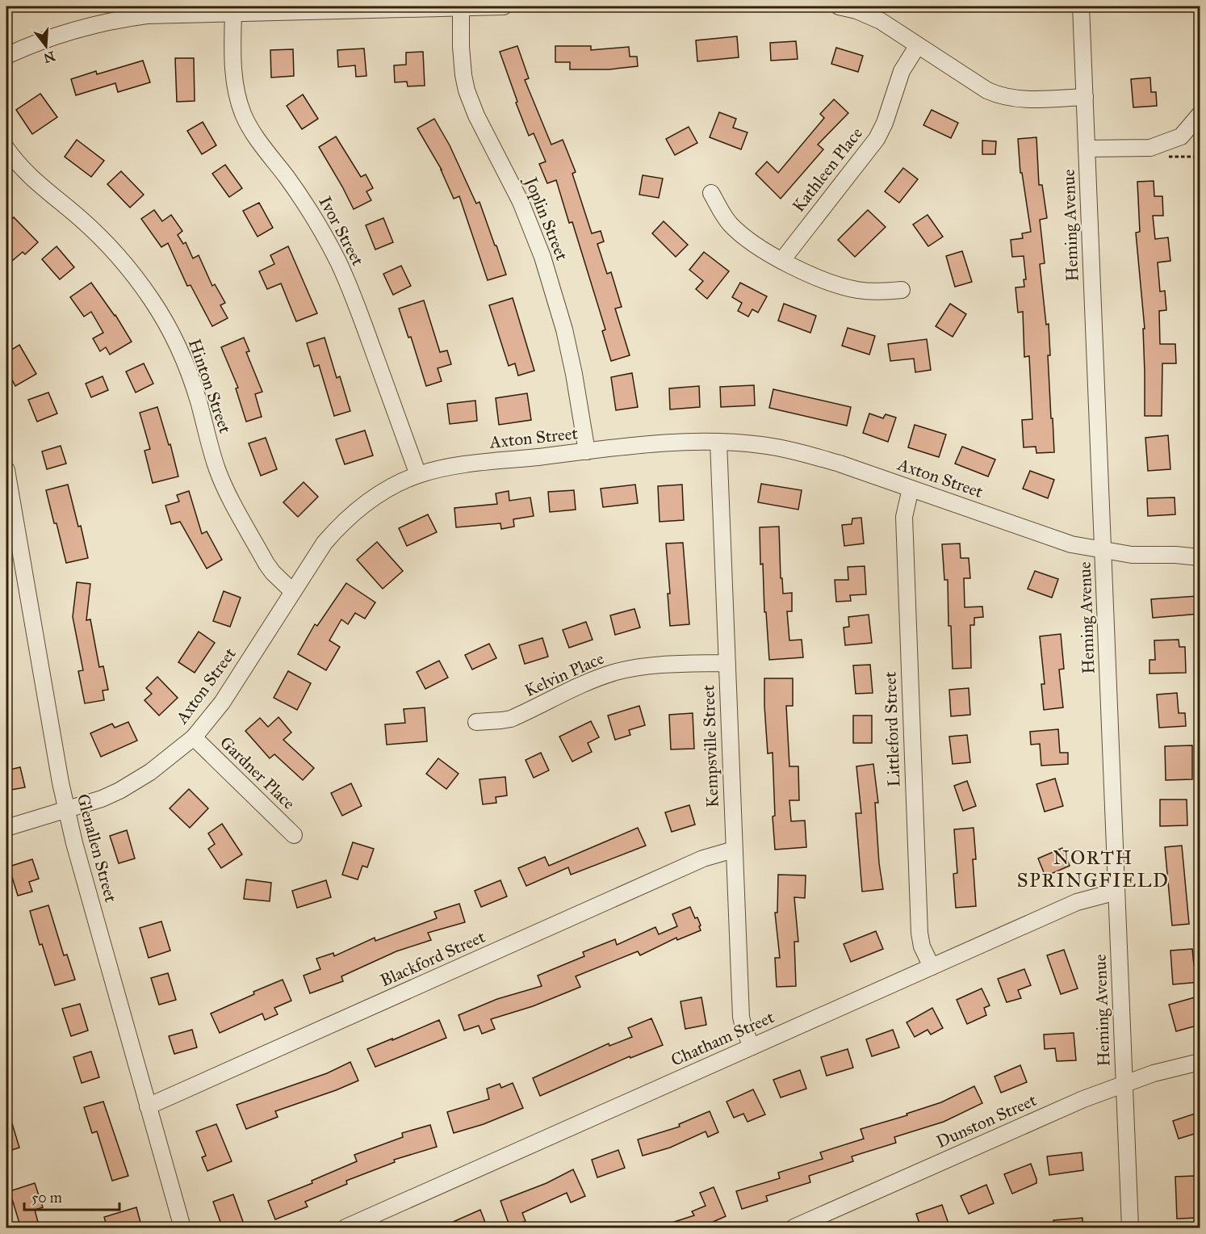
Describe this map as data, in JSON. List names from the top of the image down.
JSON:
{
  "streets": {
    "street": [
      "Kathleen Place",
      "Joplin Street",
      "Heming Avenue",
      "Ivor Street",
      "Hinton Street",
      "Axton Street",
      "Kelvin Place",
      "Littleford Street",
      "Kempsville Street",
      "Gardner Place",
      "Glenallen Street",
      "Blackford Street",
      "Chatham Street",
      "Dunston Street"
    ]
  },
  "crossings": [
    ["Joplin Street", "Axton Street"],
    ["Heming Avenue", "Axton Street"],
    ["Heming Avenue", "Chatham Street"],
    ["Heming Avenue", "Dunston Street"],
    ["Ivor Street", "Axton Street"],
    ["Hinton Street", "Axton Street"],
    ["Axton Street", "Littleford Street"],
    ["Axton Street", "Kempsville Street"],
    ["Axton Street", "Gardner Place"],
    ["Axton Street", "Glenallen Street"],
    ["Kelvin Place", "Kempsville Street"],
    ["Littleford Street", "Chatham Street"],
    ["Kempsville Street", "Blackford Street"],
    ["Kempsville Street", "Chatham Street"],
    ["Glenallen Street", "Blackford Street"]
  ],
  "districts": ["NORTH SPRINGFIELD"],
  "scale_bar": "50 m",
  "north": "bottom"
}
